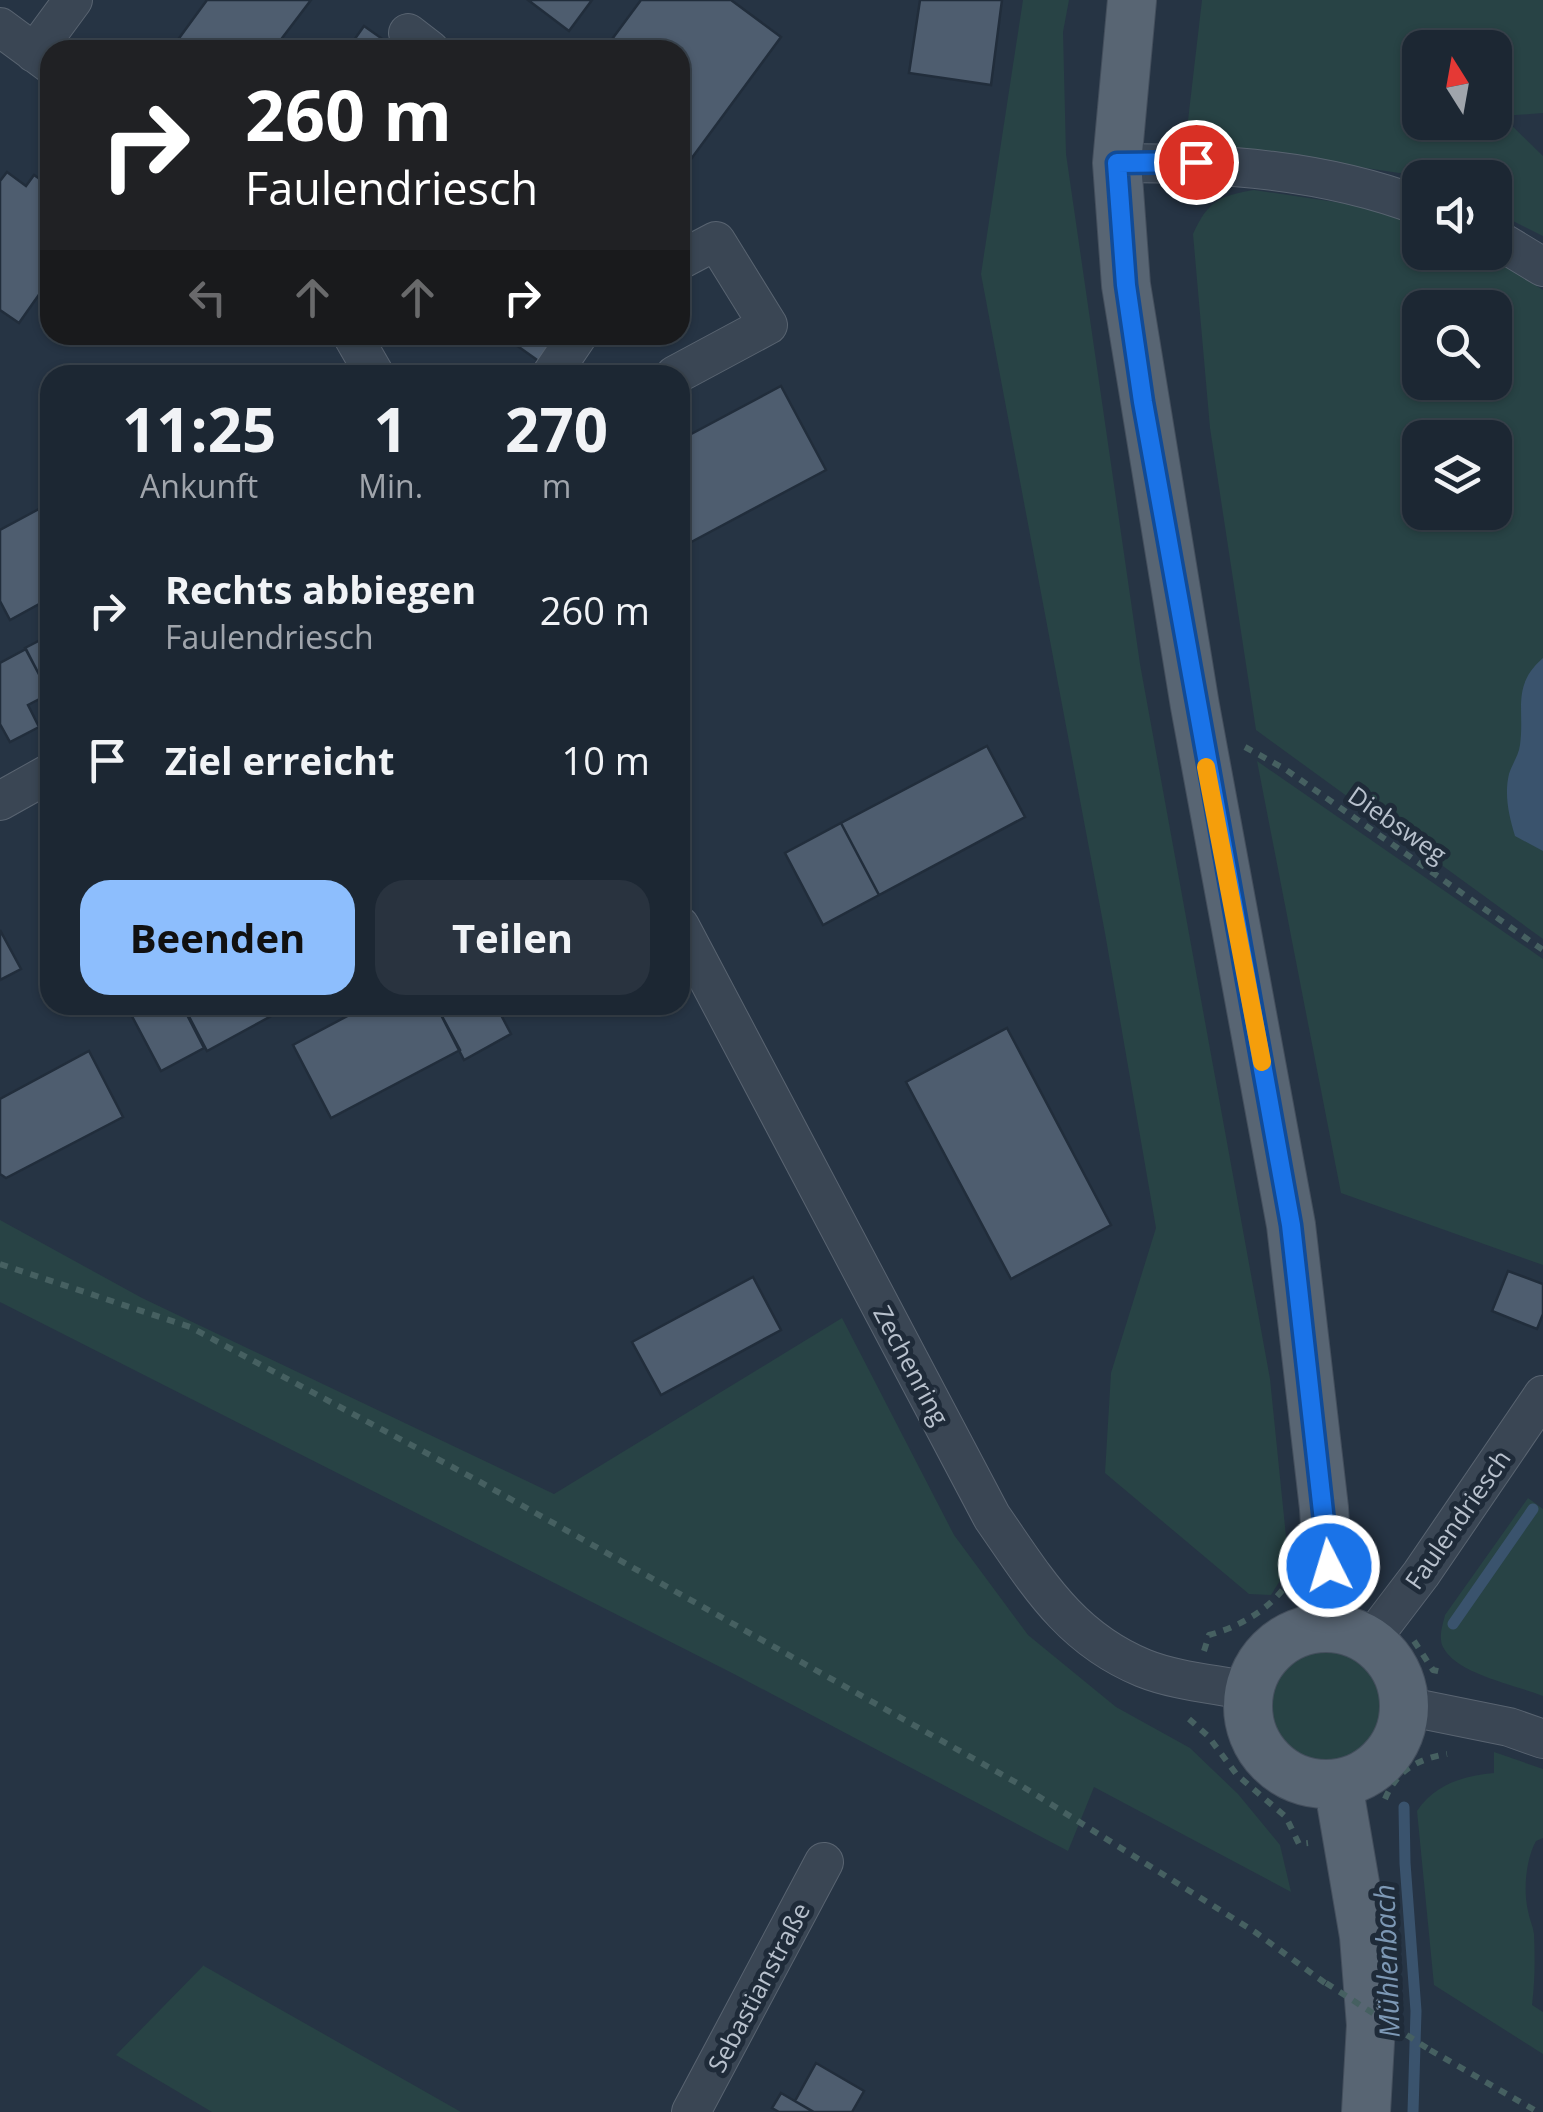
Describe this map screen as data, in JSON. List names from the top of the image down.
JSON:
{
  "streets": {
    "street": ["Zechenring", "Faulendriesch", "Sebastianstraße"],
    "path": ["Diebsweg"]
  },
  "crossings": [
    ["Zechenring", "Faulendriesch"]
  ],
  "water": ["Mühlenbach"],
  "north": "top",
  "page": {
    "turn": ["260 m", "Faulendriesch"],
    "eta": [
      "11:25",
      "Ankunft",
      "1",
      "Min.",
      "270",
      "m"
    ],
    "list": [
      {
        "name": "Rechts abbiegen",
        "note": "Faulendriesch",
        "value": "260 m"
      },
      {
        "name": "Ziel erreicht",
        "value": "10 m"
      }
    ],
    "buttons": ["Beenden", "Teilen"]
  }
}
